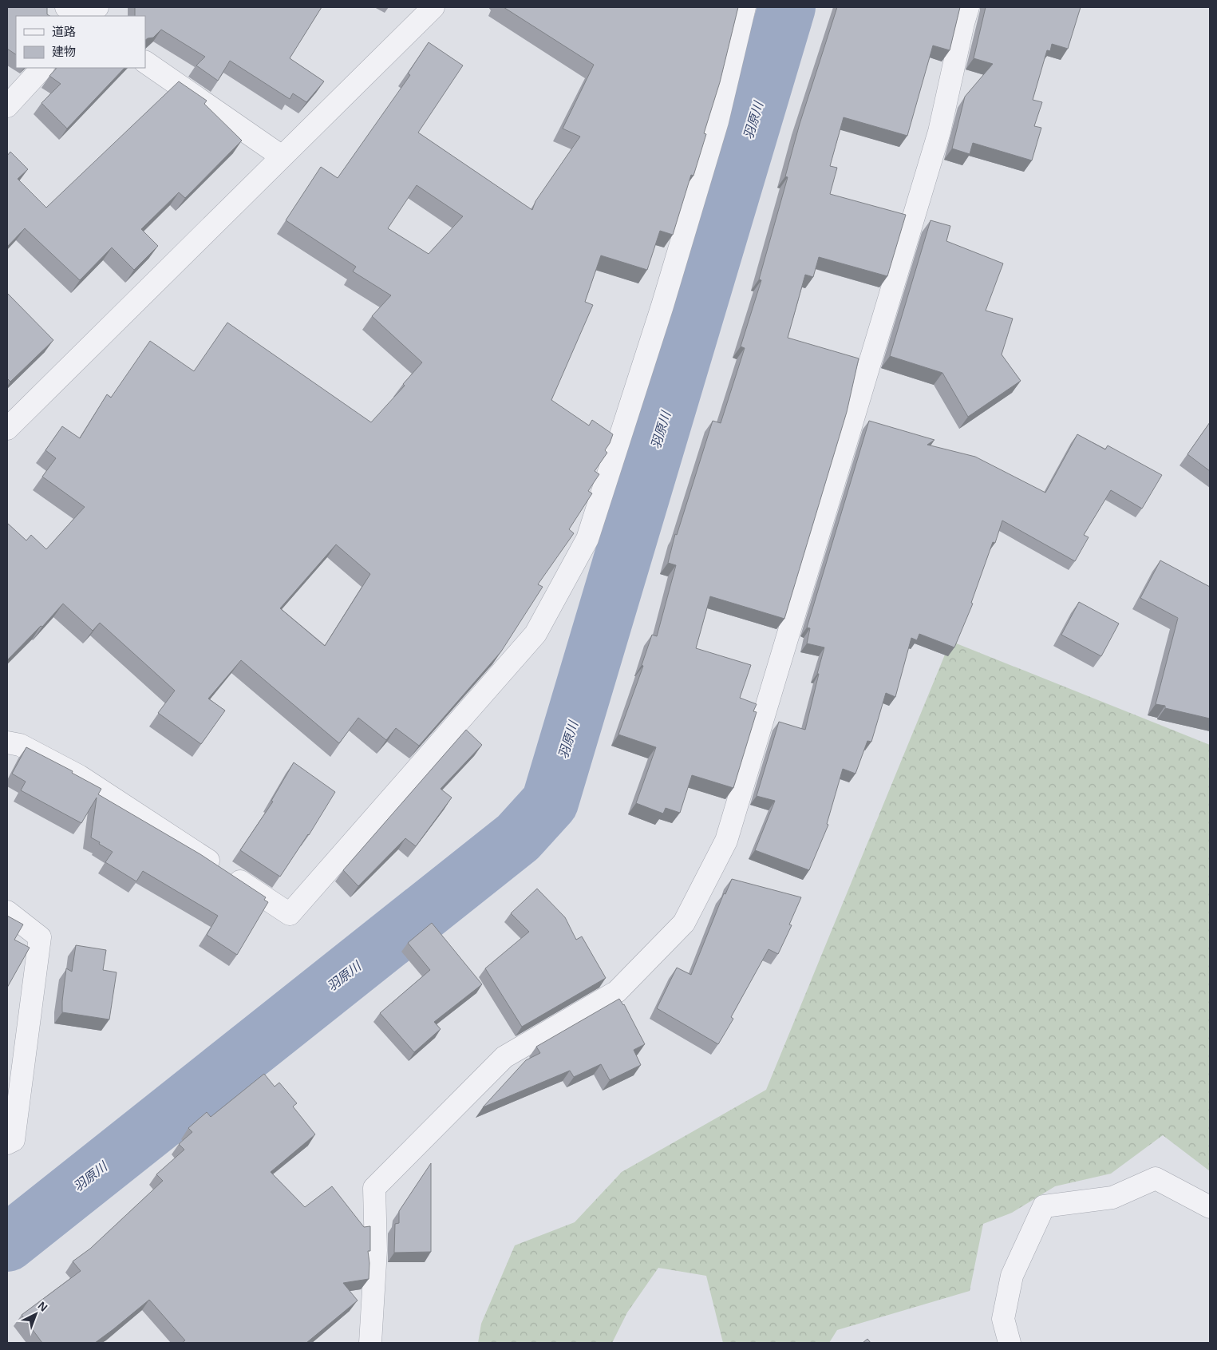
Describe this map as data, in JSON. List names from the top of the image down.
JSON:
{
  "water": ["羽原川"],
  "legend": ["道路", "建物"],
  "north": "top right"
}
